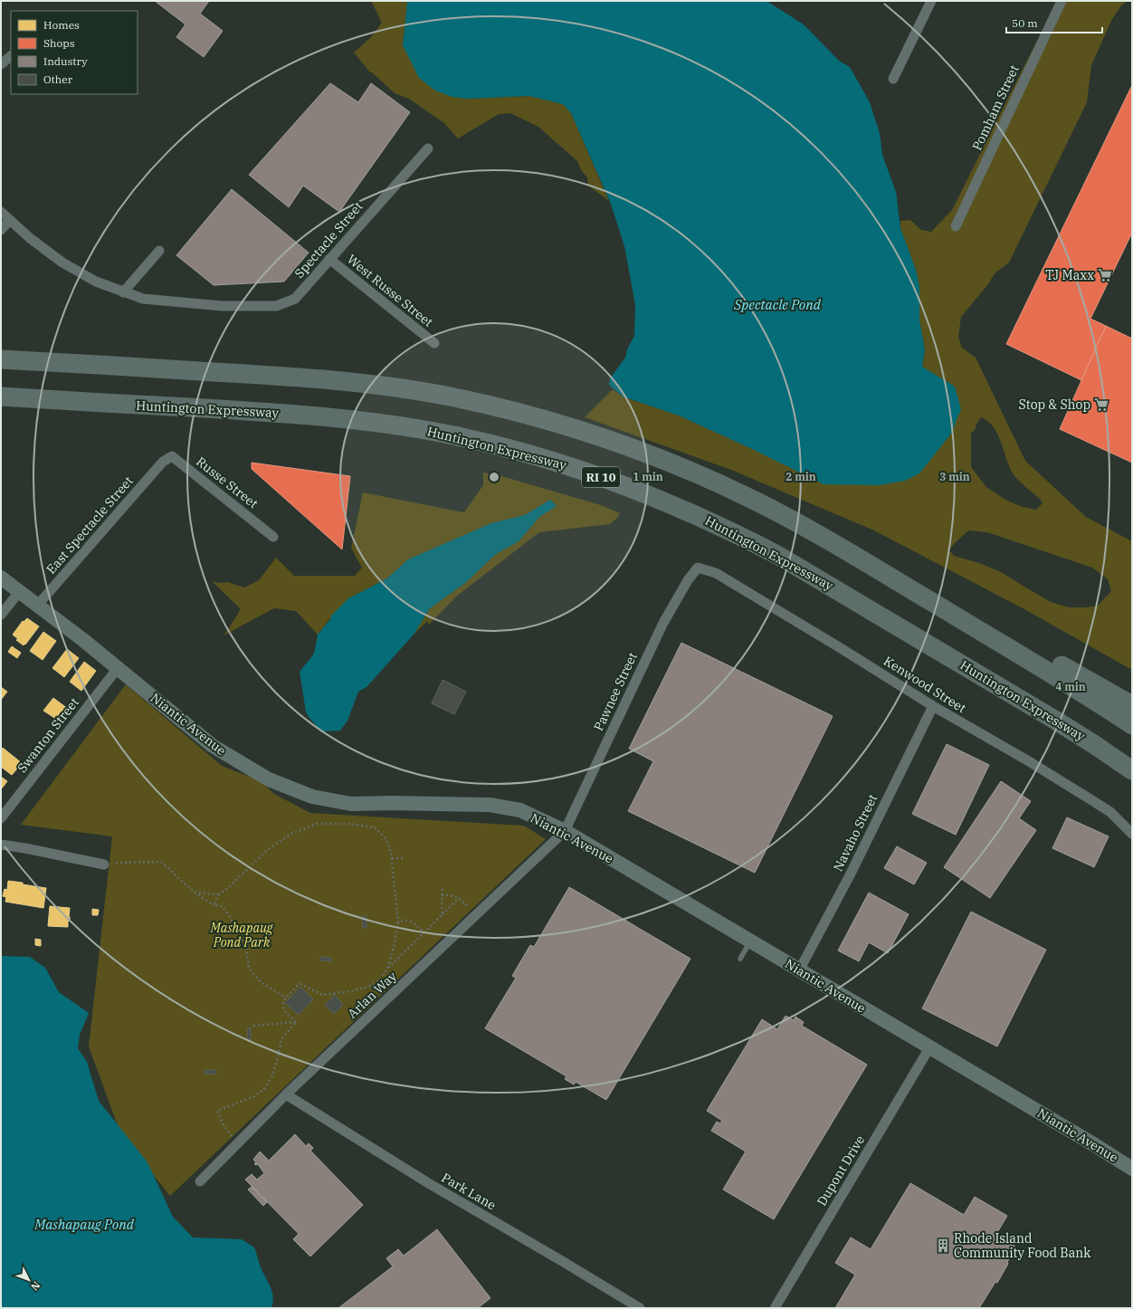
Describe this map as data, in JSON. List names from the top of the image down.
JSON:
{
  "streets": {
    "highway": ["Huntington Expressway", "RI 10"],
    "street": [
      "Pomham Street",
      "Spectacle Street",
      "West Russe Street",
      "Russe Street",
      "East Spectacle Street",
      "Kenwood Street",
      "Pawnee Street",
      "Niantic Avenue",
      "Swanton Street",
      "Navaho Street",
      "Arlan Way",
      "Dupont Drive",
      "Park Lane"
    ]
  },
  "crossings": [
    ["Spectacle Street", "West Russe Street"],
    ["Russe Street", "East Spectacle Street"],
    ["East Spectacle Street", "Niantic Avenue"],
    ["Kenwood Street", "Pawnee Street"],
    ["Kenwood Street", "Navaho Street"],
    ["Pawnee Street", "Niantic Avenue"],
    ["Pawnee Street", "Arlan Way"],
    ["Niantic Avenue", "Swanton Street"],
    ["Niantic Avenue", "Navaho Street"],
    ["Niantic Avenue", "Arlan Way"],
    ["Niantic Avenue", "Dupont Drive"],
    ["Arlan Way", "Park Lane"]
  ],
  "water": ["Spectacle Pond", "Mashapaug Pond"],
  "parks": ["Mashapaug Pond Park"],
  "places": {
    "supermarket": ["TJ Maxx", "Stop & Shop"],
    "building": ["Rhode Island Community Food Bank"]
  },
  "legend": [
    "Homes",
    "Shops",
    "Industry",
    "Other"
  ],
  "scale_bar": "50 m",
  "north": "bottom right",
  "rings": [
    "1 min",
    "2 min",
    "3 min",
    "4 min"
  ]
}
